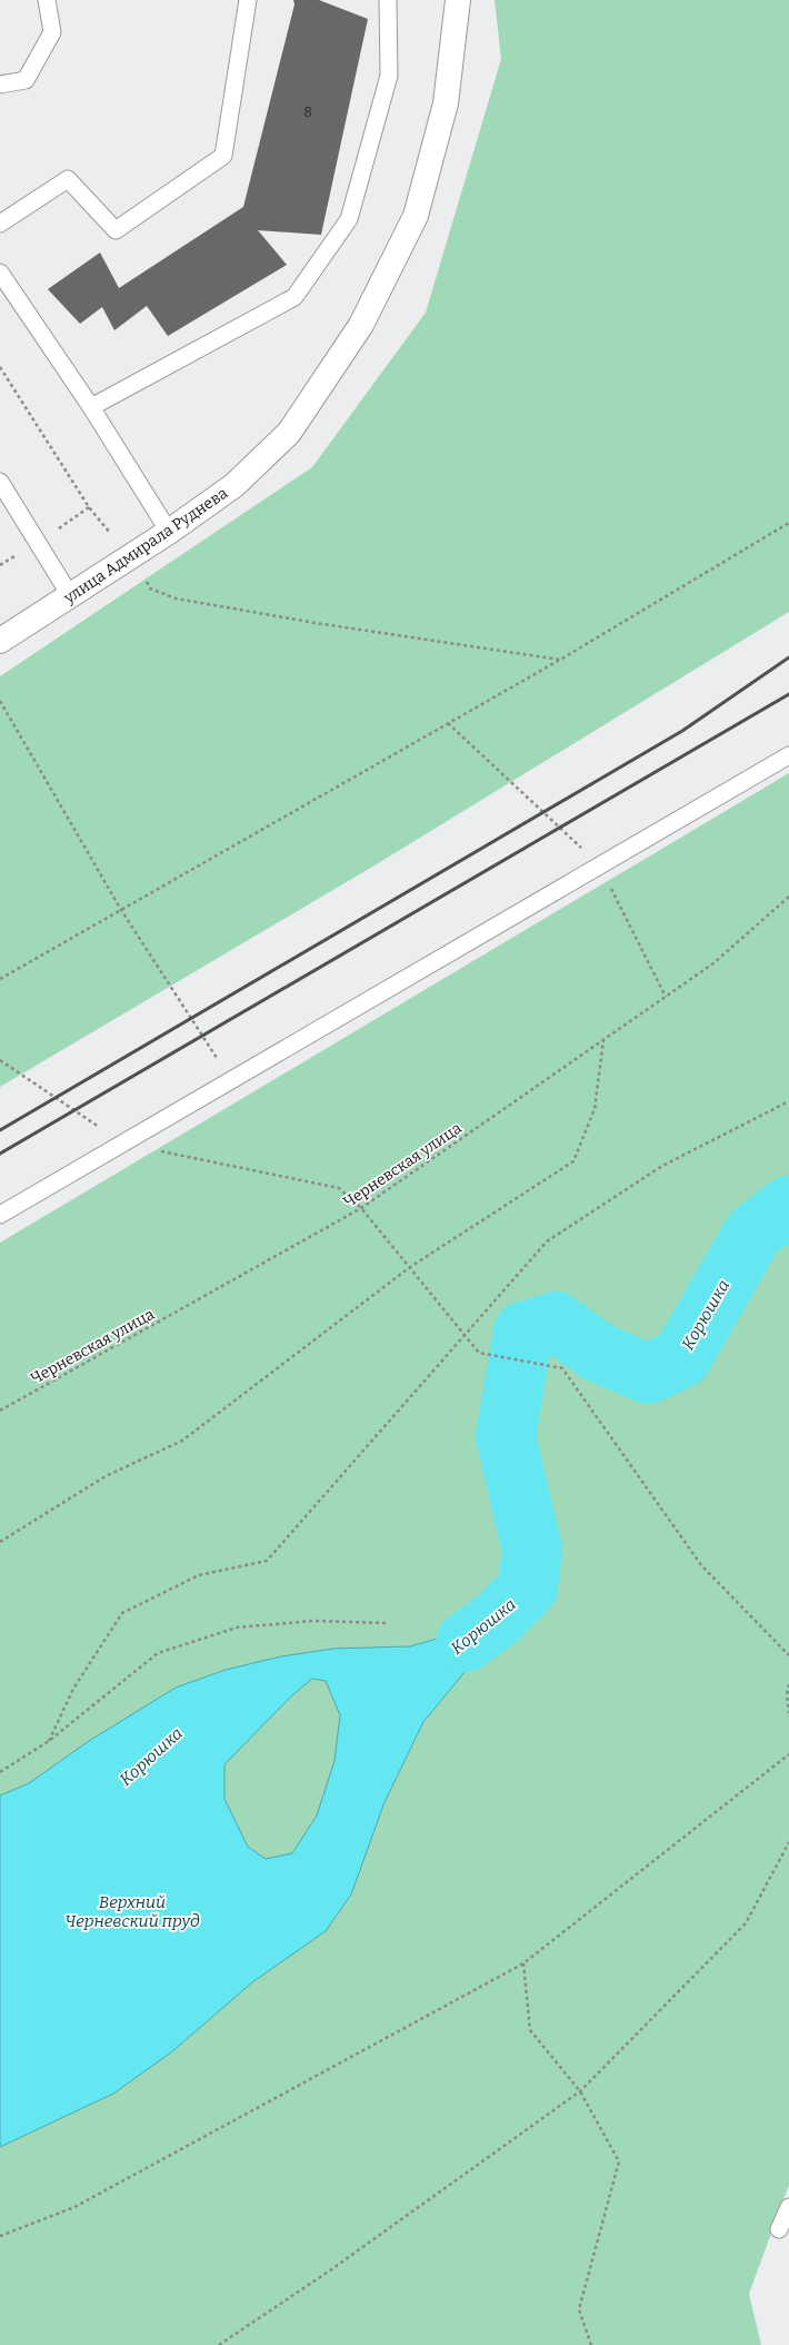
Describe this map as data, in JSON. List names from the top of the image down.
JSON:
{
  "streets": {
    "street": ["улица Адмирала Руднева"],
    "path": ["Черневская улица"]
  },
  "water": ["Корюшка", "Верхний Черневский пруд"],
  "house_numbers": ["8"]
}
